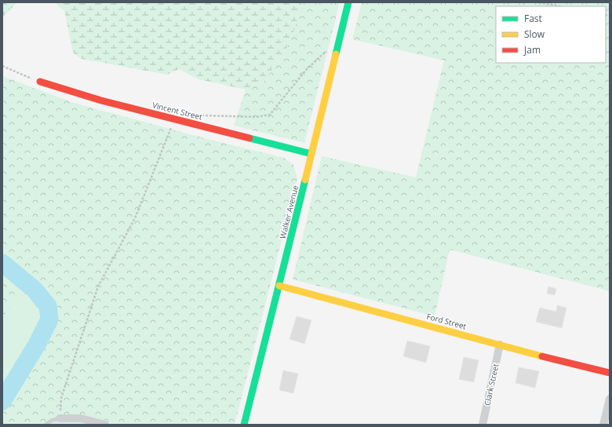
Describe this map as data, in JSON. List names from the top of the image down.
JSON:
{
  "streets": {
    "street": [
      "Vincent Street",
      "Walker Avenue",
      "Ford Street",
      "Clark Street"
    ]
  },
  "crossings": [
    ["Vincent Street", "Walker Avenue"],
    ["Walker Avenue", "Ford Street"],
    ["Ford Street", "Clark Street"]
  ],
  "legend": ["Fast", "Slow", "Jam"]
}
